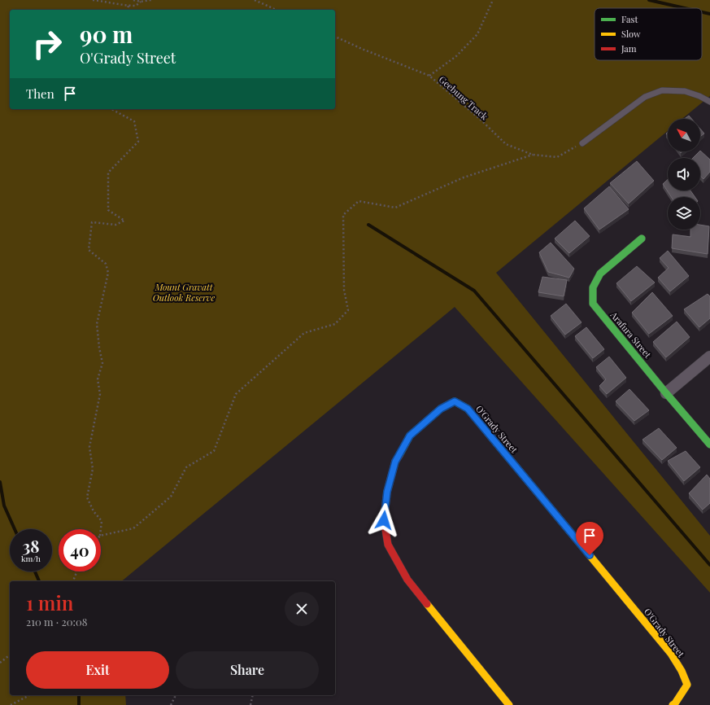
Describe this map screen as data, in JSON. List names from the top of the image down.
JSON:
{
  "streets": {
    "street": ["Arafura Street", "O'Grady Street"],
    "path": ["Geebung Track"]
  },
  "parks": ["Mount Gravatt Outlook Reserve"],
  "legend": ["Fast", "Slow", "Jam"],
  "north": "top left",
  "page": {
    "turn": ["90 m", "O'Grady Street"],
    "then": "Then",
    "speed": "38 km/h",
    "limit": "40",
    "heading": ["1 min", "210 m · 20:08"],
    "buttons": ["Exit", "Share"]
  }
}
